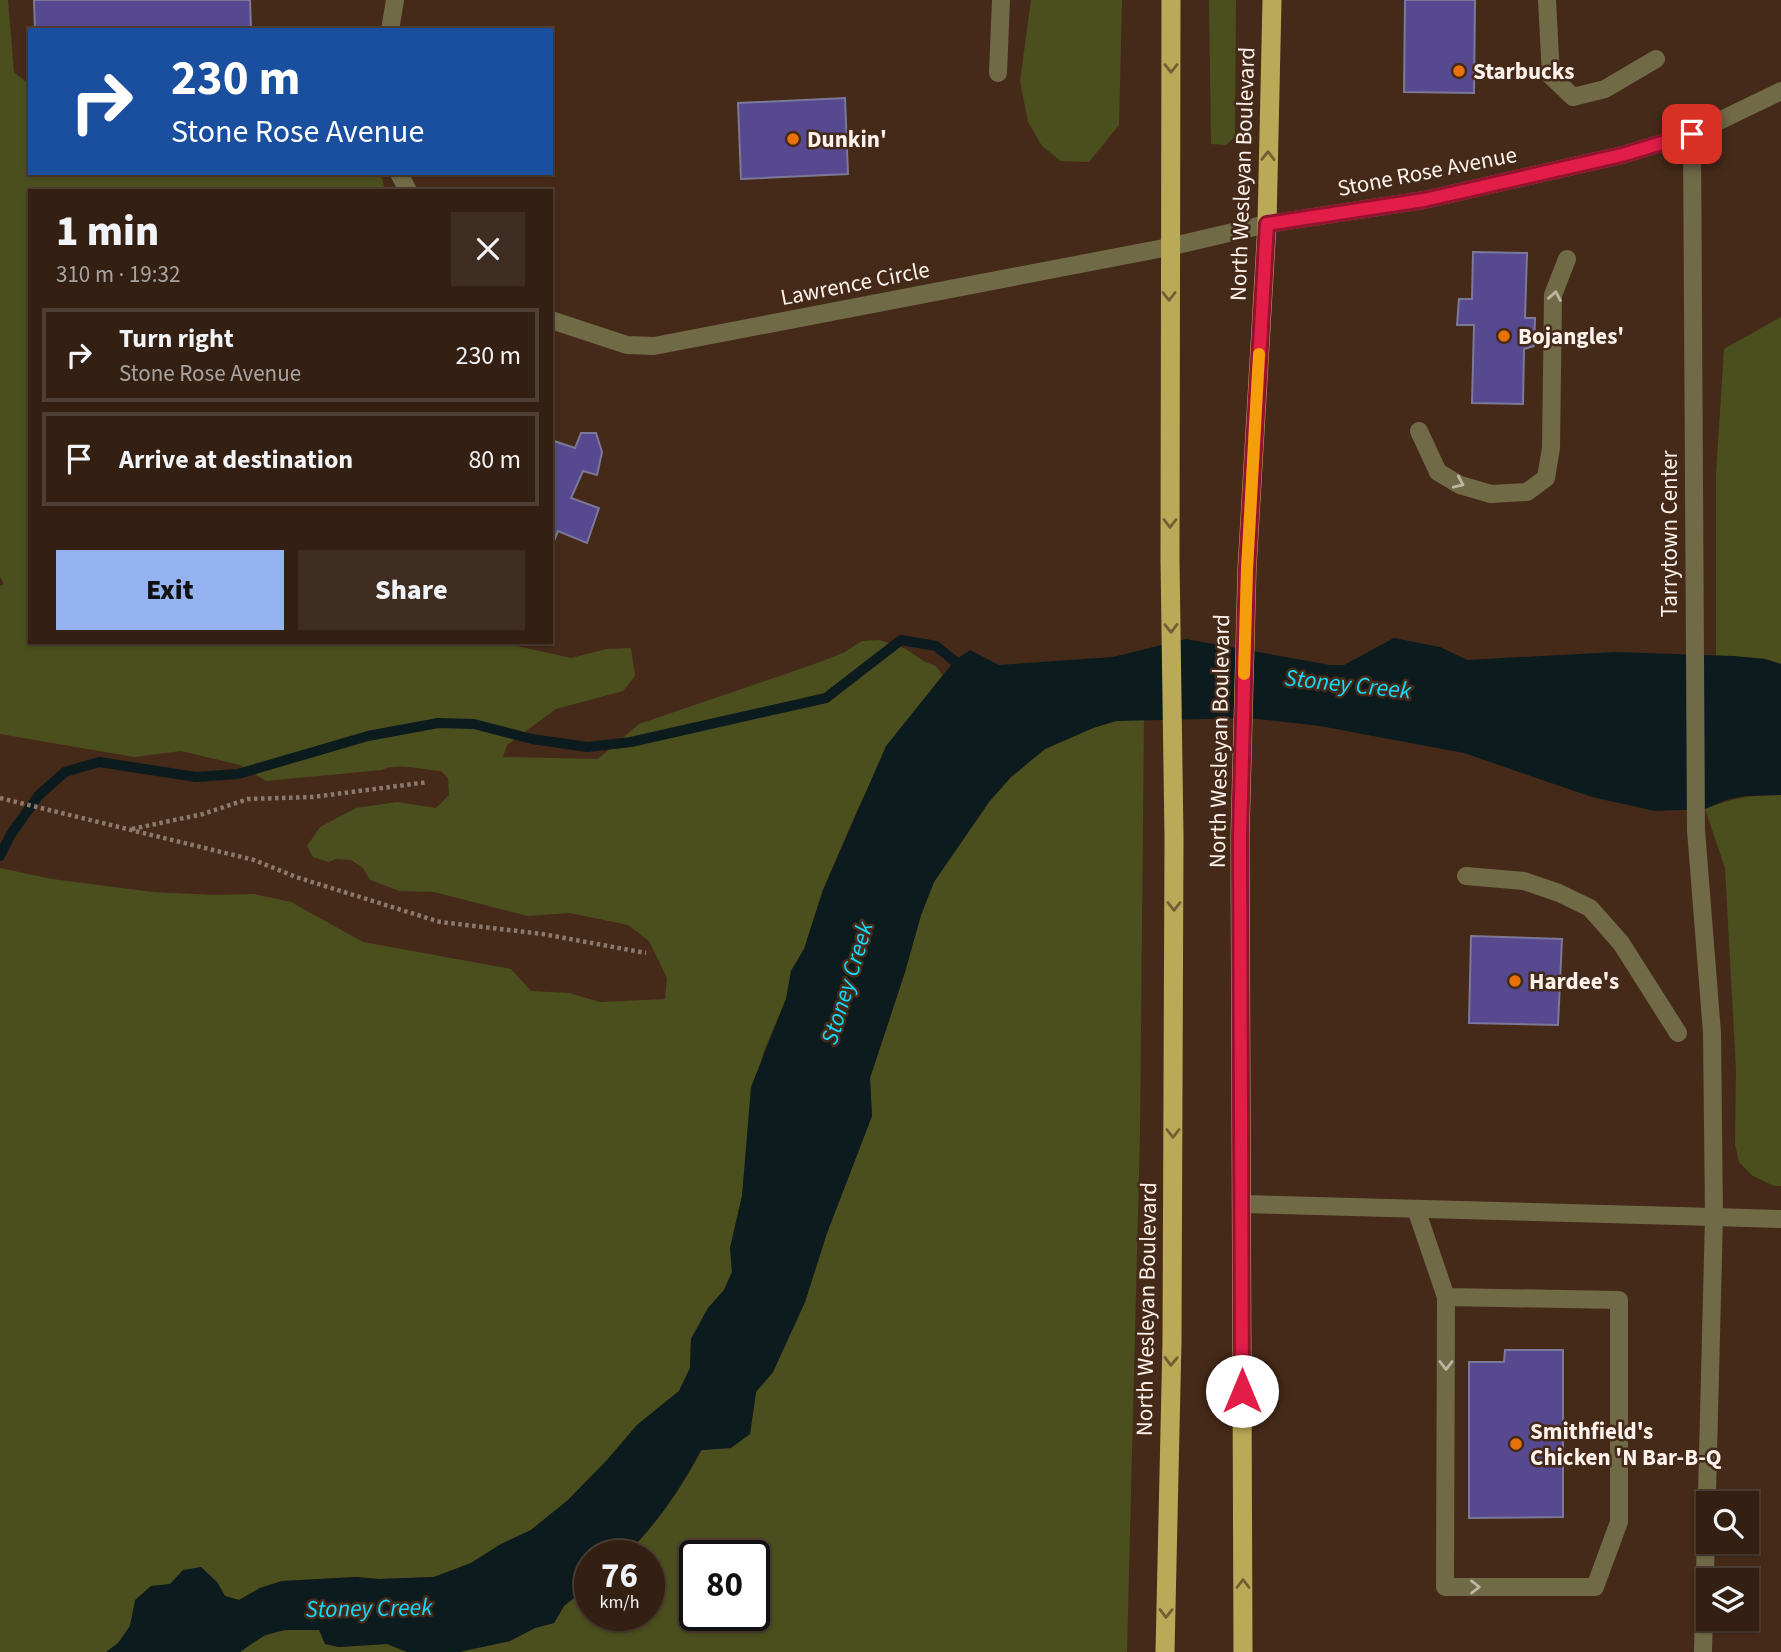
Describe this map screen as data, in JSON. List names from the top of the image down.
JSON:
{
  "streets": {
    "highway": ["North Wesleyan Boulevard"],
    "street": ["Stone Rose Avenue", "Lawrence Circle", "Tarrytown Center"]
  },
  "crossings": [
    ["Stone Rose Avenue", "North Wesleyan Boulevard"],
    ["Stone Rose Avenue", "Lawrence Circle"],
    ["Stone Rose Avenue", "Tarrytown Center"],
    ["North Wesleyan Boulevard", "Lawrence Circle"]
  ],
  "water": ["Stoney Creek"],
  "places": [
    "Starbucks",
    "Dunkin'",
    "Bojangles'",
    "Hardee's",
    "Smithfield's Chicken 'N Bar-B-Q"
  ],
  "page": {
    "turn": ["230 m", "Stone Rose Avenue"],
    "heading": ["1 min", "310 m · 19:32"],
    "list": [
      {
        "name": "Turn right",
        "note": "Stone Rose Avenue",
        "value": "230 m"
      },
      {
        "name": "Arrive at destination",
        "value": "80 m"
      }
    ],
    "buttons": ["Exit", "Share"],
    "speed": "76 km/h",
    "limit": "80"
  }
}
